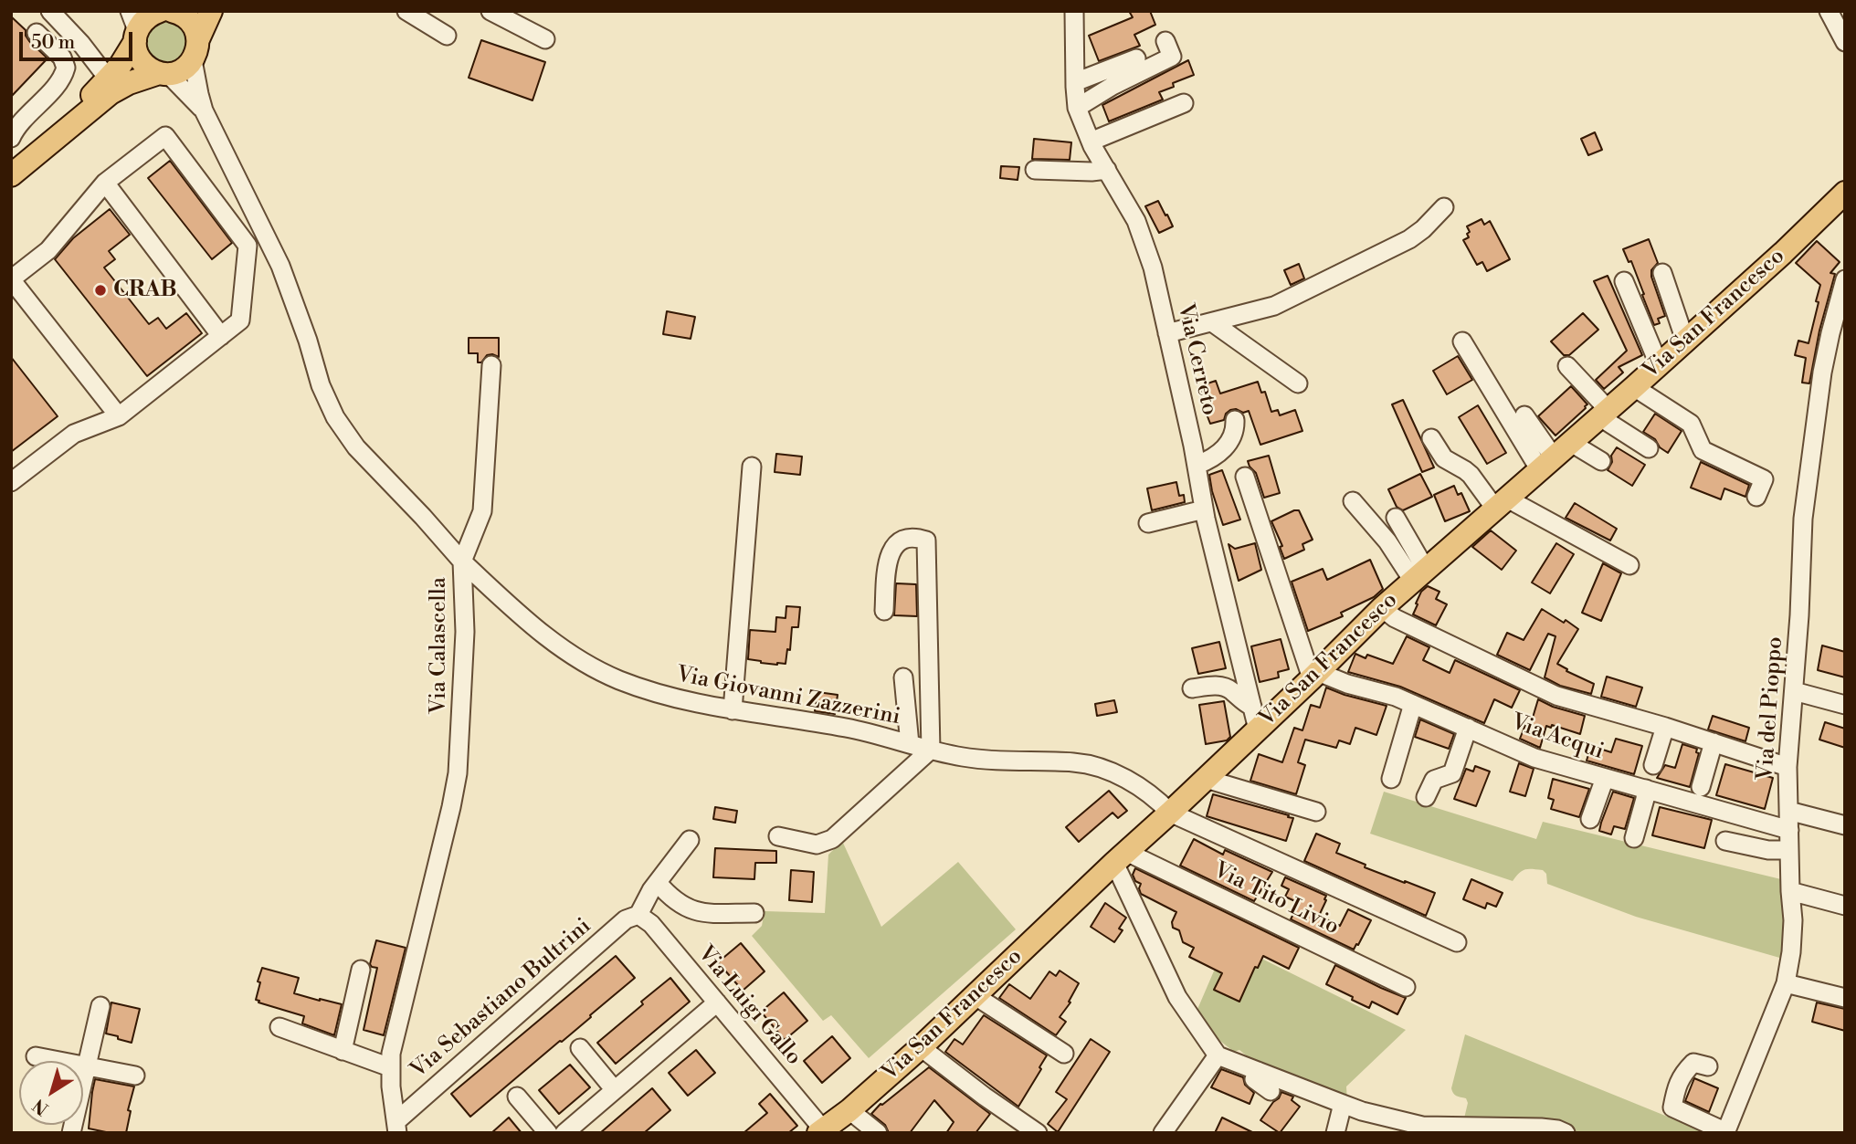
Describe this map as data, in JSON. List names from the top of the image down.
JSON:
{
  "streets": {
    "main road": ["Via San Francesco"],
    "street": [
      "Via Cerreto",
      "Via Calascella",
      "Via Giovanni Zazzerini",
      "Via del Pioppo",
      "Via Acqui",
      "Via Tito Livio",
      "Via Sebastiano Bultrini",
      "Via Luigi Gallo"
    ]
  },
  "crossings": [
    ["Via San Francesco", "Via Cerreto"],
    ["Via San Francesco", "Via Giovanni Zazzerini"],
    ["Via San Francesco", "Via Acqui"],
    ["Via San Francesco", "Via Tito Livio"],
    ["Via San Francesco", "Via Luigi Gallo"],
    ["Via Calascella", "Via Giovanni Zazzerini"],
    ["Via Calascella", "Via Sebastiano Bultrini"],
    ["Via del Pioppo", "Via Acqui"],
    ["Via Sebastiano Bultrini", "Via Luigi Gallo"]
  ],
  "places": ["CRAB"],
  "scale_bar": "50 m",
  "north": "bottom left"
}
